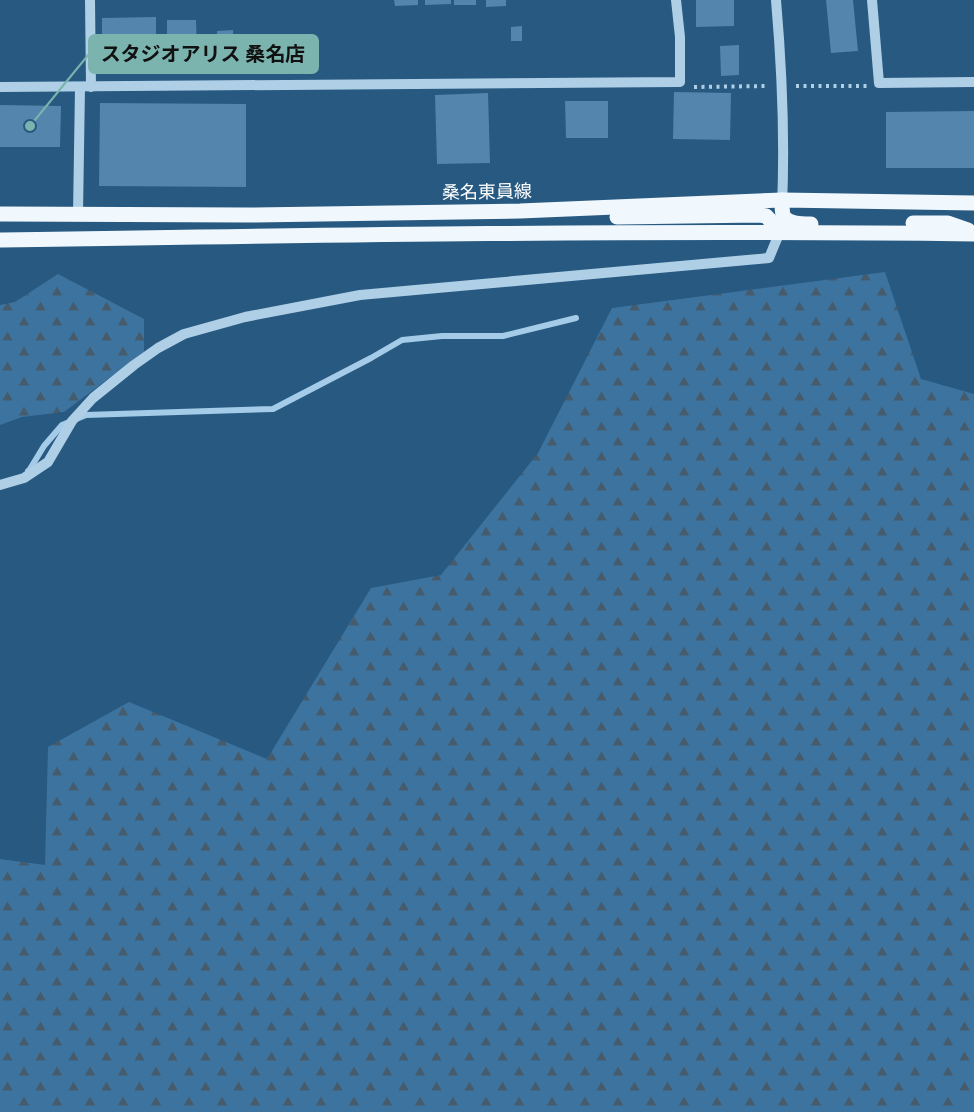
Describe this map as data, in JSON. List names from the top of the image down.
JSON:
{
  "streets": {
    "main road": ["桑名東員線"]
  },
  "places": ["スタジオアリス 桑名店"]
}
